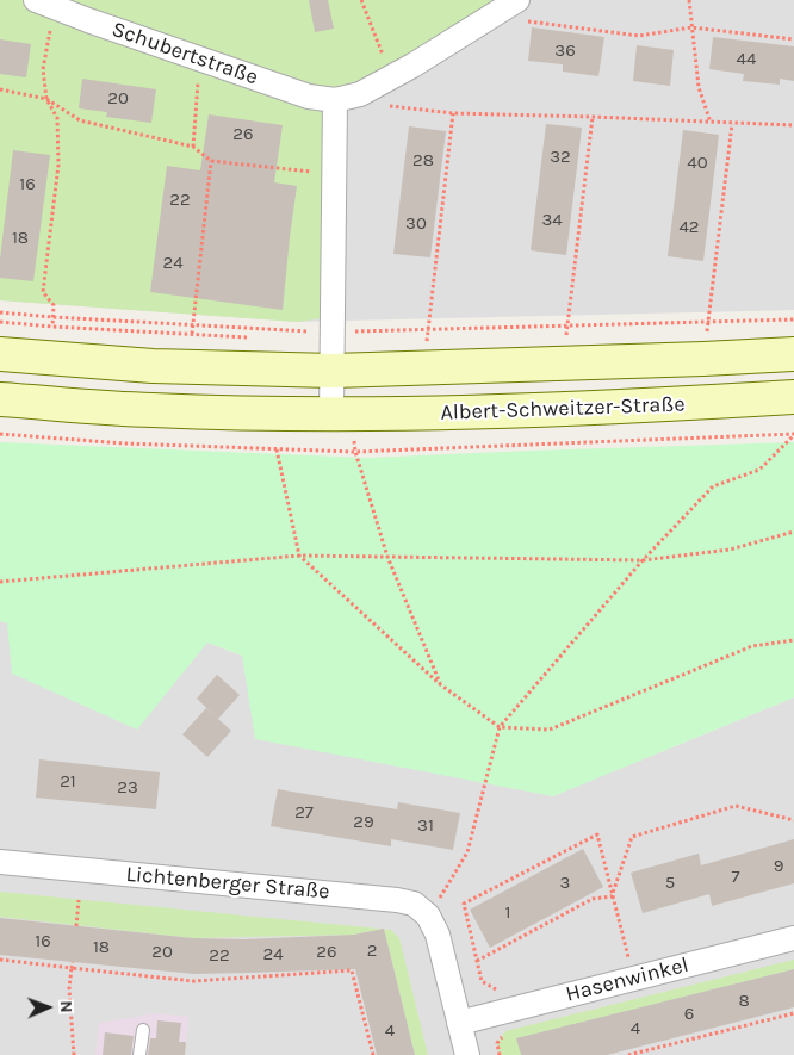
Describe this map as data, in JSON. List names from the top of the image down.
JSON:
{
  "streets": {
    "main road": ["Albert-Schweitzer-Straße"],
    "street": ["Schubertstraße", "Lichtenberger Straße", "Hasenwinkel"]
  },
  "house_numbers": [
    "36",
    "44",
    "20",
    "26",
    "32",
    "28",
    "40",
    "16",
    "22",
    "34",
    "30",
    "42",
    "18",
    "24",
    "21",
    "23",
    "27",
    "29",
    "31",
    "9",
    "7",
    "3",
    "5",
    "1",
    "16",
    "18",
    "2",
    "20",
    "26",
    "24",
    "22",
    "8",
    "6",
    "4",
    "4"
  ],
  "north": "right"
}
